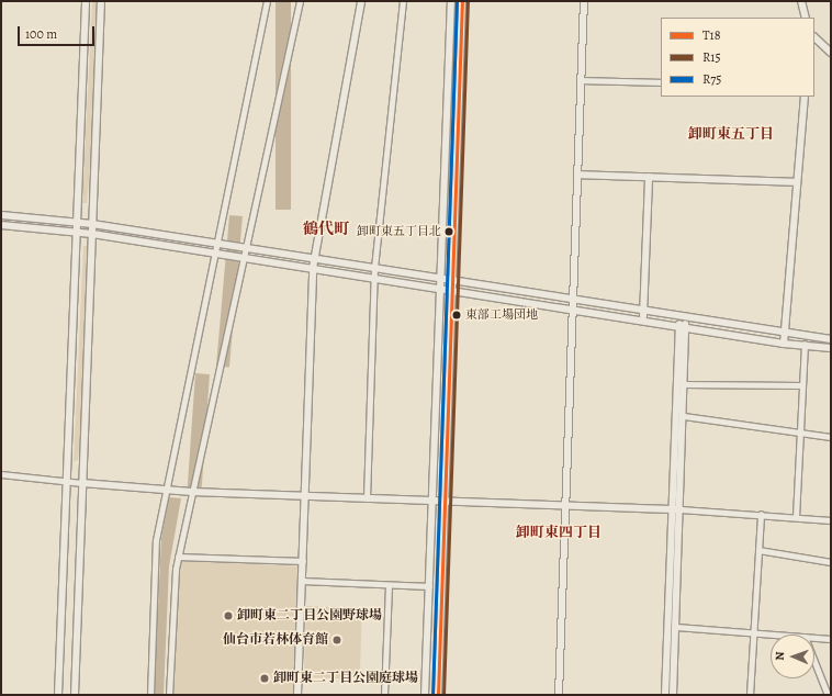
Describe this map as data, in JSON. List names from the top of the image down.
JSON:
{
  "districts": ["卸町東五丁目", "鶴代町", "卸町東四丁目"],
  "places": [
    "卸町東五丁目北",
    "東部工場団地",
    "卸町東二丁目公園野球場",
    "仙台市若林体育館",
    "卸町東二丁目公園庭球場"
  ],
  "lines": ["transit line T18", "transit line R15", "transit line R75"],
  "legend": ["T18", "R15", "R75"],
  "scale_bar": "100 m",
  "north": "left"
}
